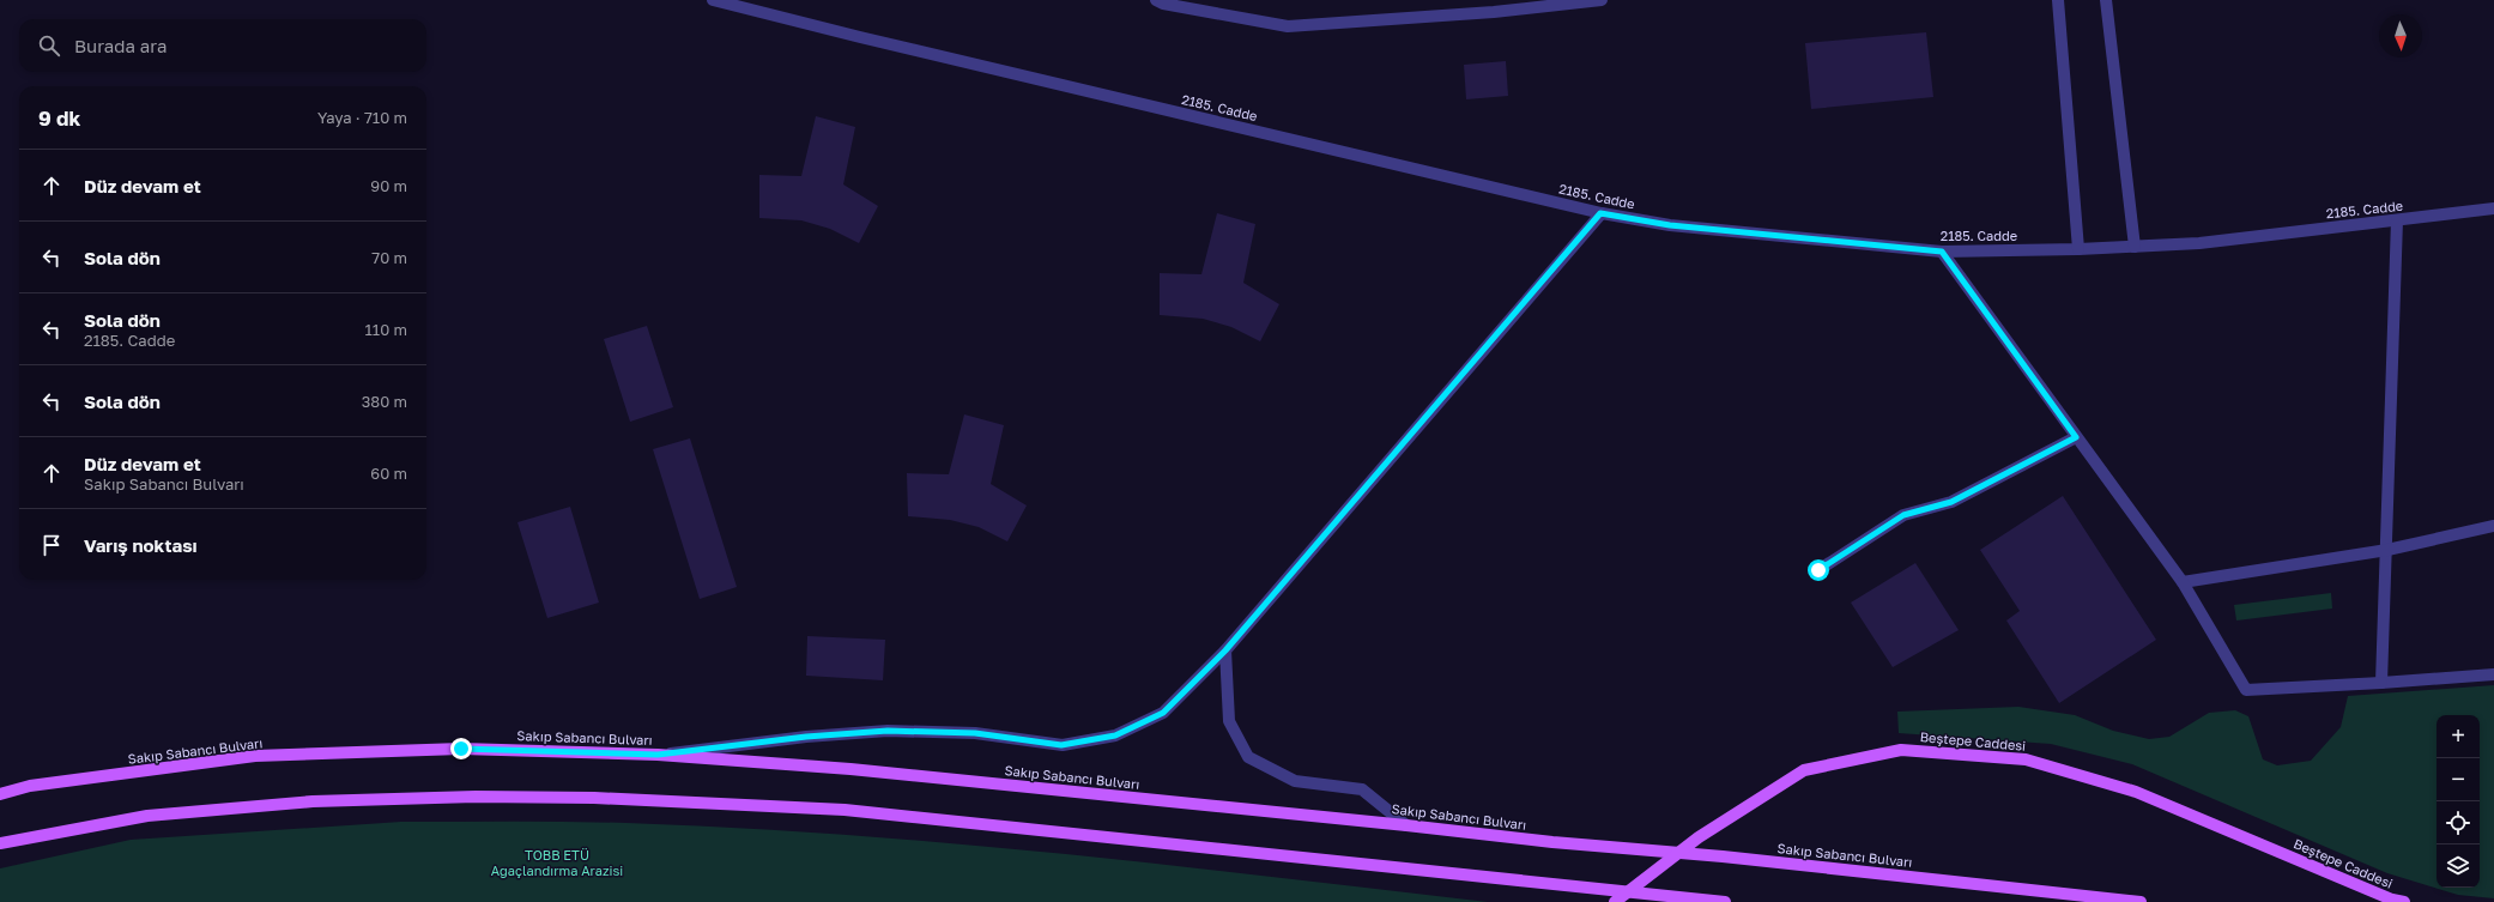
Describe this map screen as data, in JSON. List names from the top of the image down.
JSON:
{
  "streets": {
    "main road": ["Sakıp Sabancı Bulvarı", "Beştepe Caddesi"],
    "street": ["2185. Cadde"]
  },
  "parks": ["TOBB ETÜ Ağaçlandırma Arazisi"],
  "north": "bottom",
  "page": {
    "search": "Burada ara",
    "heading": ["9 dk", "Yaya · 710 m"],
    "list": [
      ["Düz devam et", "90 m"],
      ["Sola dön", "70 m"],
      ["Sola dön", "2185. Cadde", "110 m"],
      ["Sola dön", "380 m"],
      ["Düz devam et", "Sakıp Sabancı Bulvarı", "60 m"],
      "Varış noktası"
    ],
    "map_buttons": ["+", "−"]
  }
}
